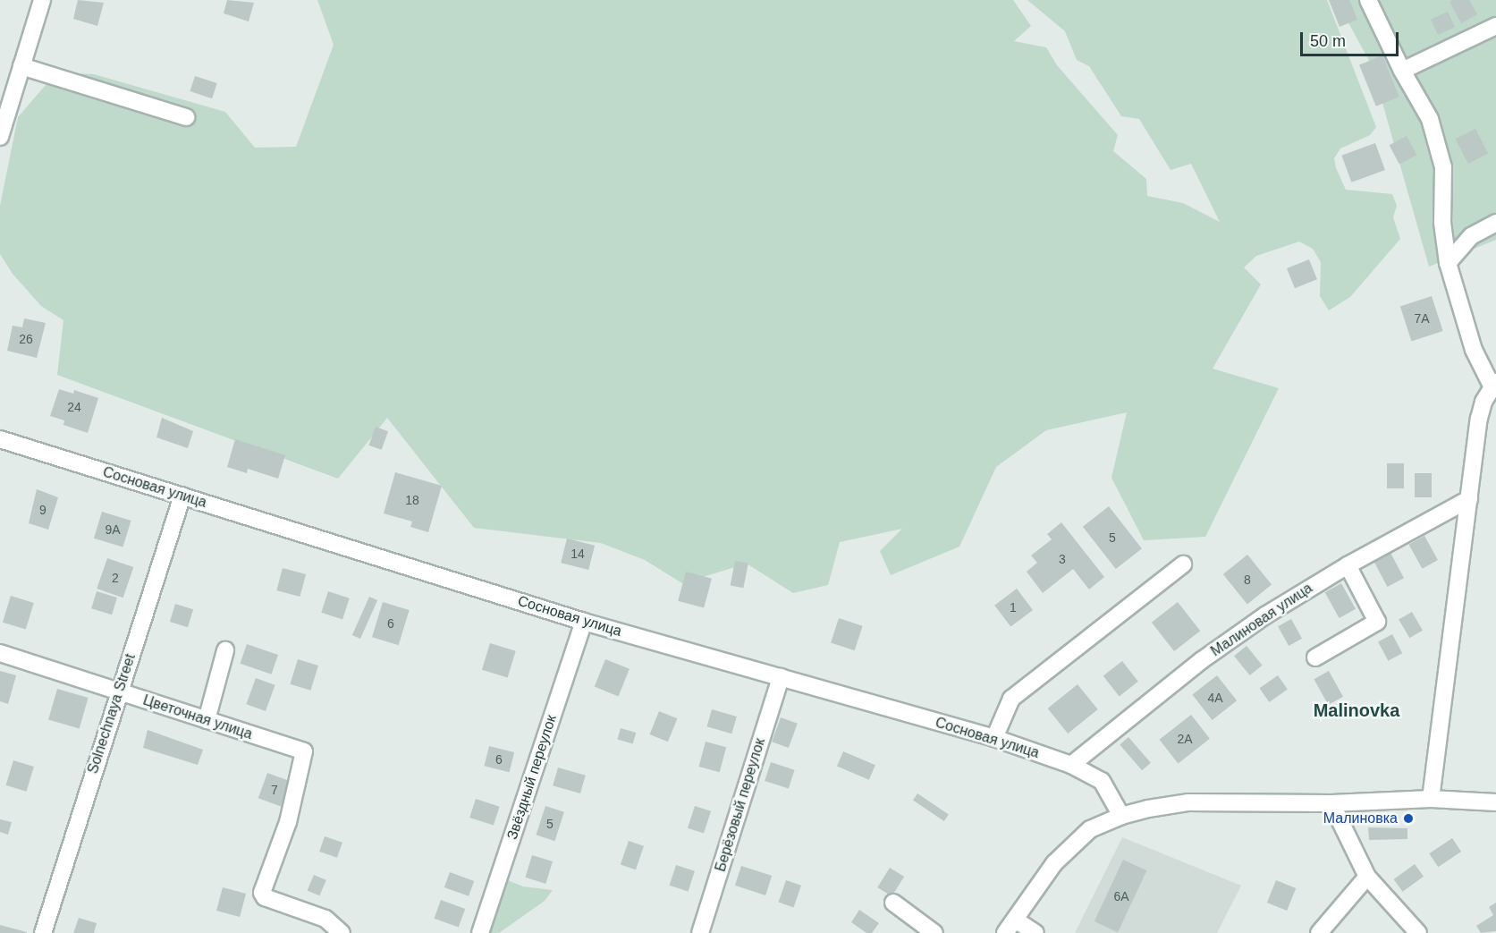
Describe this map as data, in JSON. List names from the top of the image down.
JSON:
{
  "streets": {
    "street": [
      "Сосновая улица",
      "Малиновая улица",
      "Solnechnaya Street",
      "Цветочная улица",
      "Звёздный переулок",
      "Берёзовый переулок"
    ]
  },
  "crossings": [
    ["Сосновая улица", "Малиновая улица"],
    ["Сосновая улица", "Solnechnaya Street"],
    ["Сосновая улица", "Звёздный переулок"],
    ["Сосновая улица", "Берёзовый переулок"],
    ["Solnechnaya Street", "Цветочная улица"]
  ],
  "districts": ["Malinovka"],
  "places": ["Малиновка"],
  "house_numbers": [
    "7А",
    "26",
    "24",
    "18",
    "9",
    "9А",
    "5",
    "14",
    "3",
    "2",
    "8",
    "1",
    "6",
    "4А",
    "2А",
    "6",
    "7",
    "5",
    "6А"
  ],
  "scale_bar": "50 m"
}
